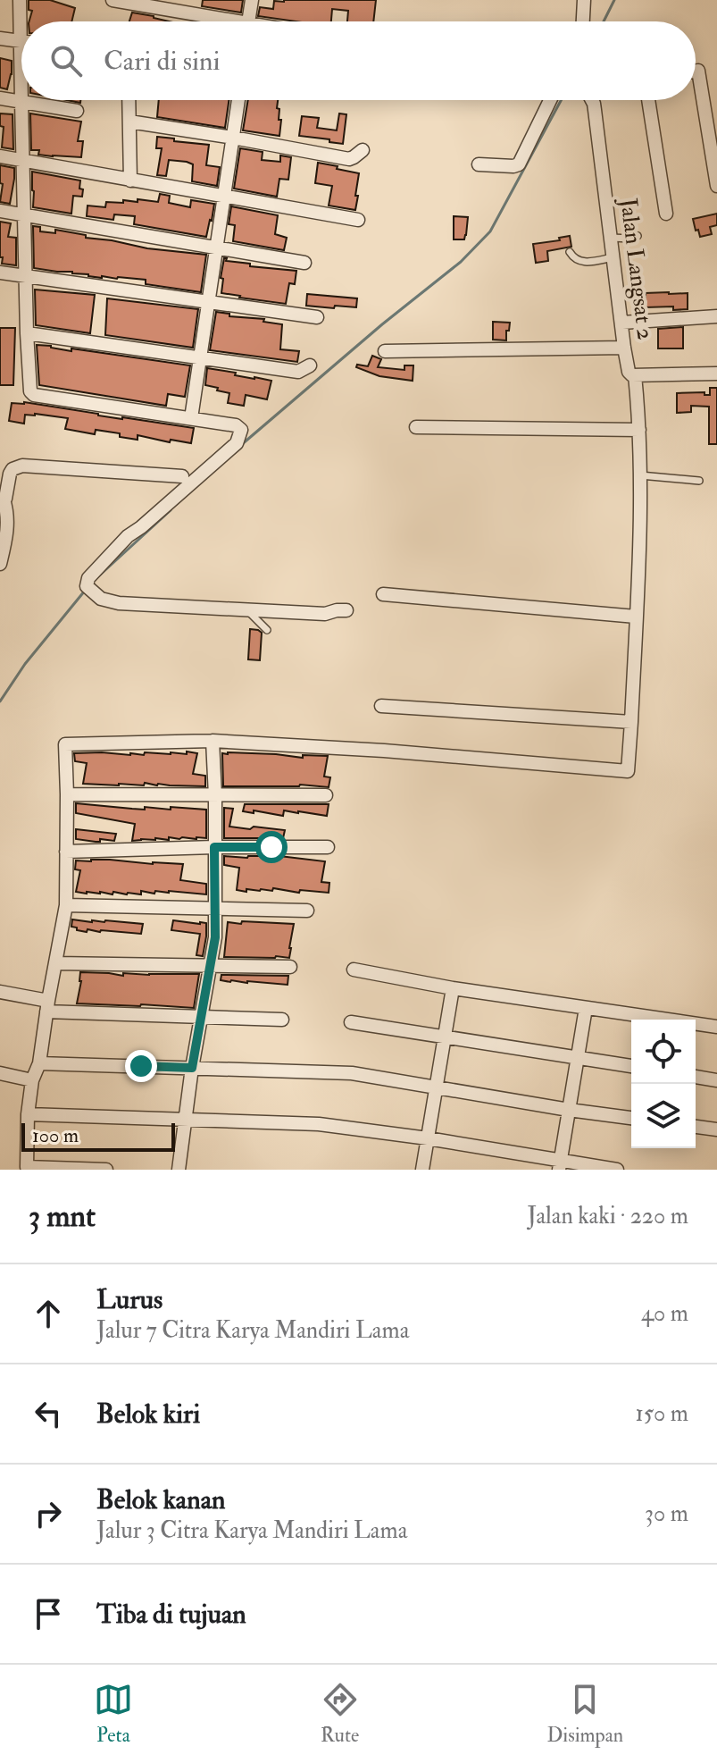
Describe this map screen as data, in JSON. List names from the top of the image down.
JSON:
{
  "streets": {
    "street": ["Jalan Langsat 2"]
  },
  "scale_bar": "100 m",
  "page": {
    "search": "Cari di sini",
    "scale": "100 m",
    "heading": ["3 mnt", "Jalan kaki · 220 m"],
    "list": [
      ["Lurus", "Jalur 7 Citra Karya Mandiri Lama", "40 m"],
      ["Belok kiri", "150 m"],
      ["Belok kanan", "Jalur 3 Citra Karya Mandiri Lama", "30 m"],
      "Tiba di tujuan"
    ],
    "nav": ["Peta", "Rute", "Disimpan"]
  }
}
